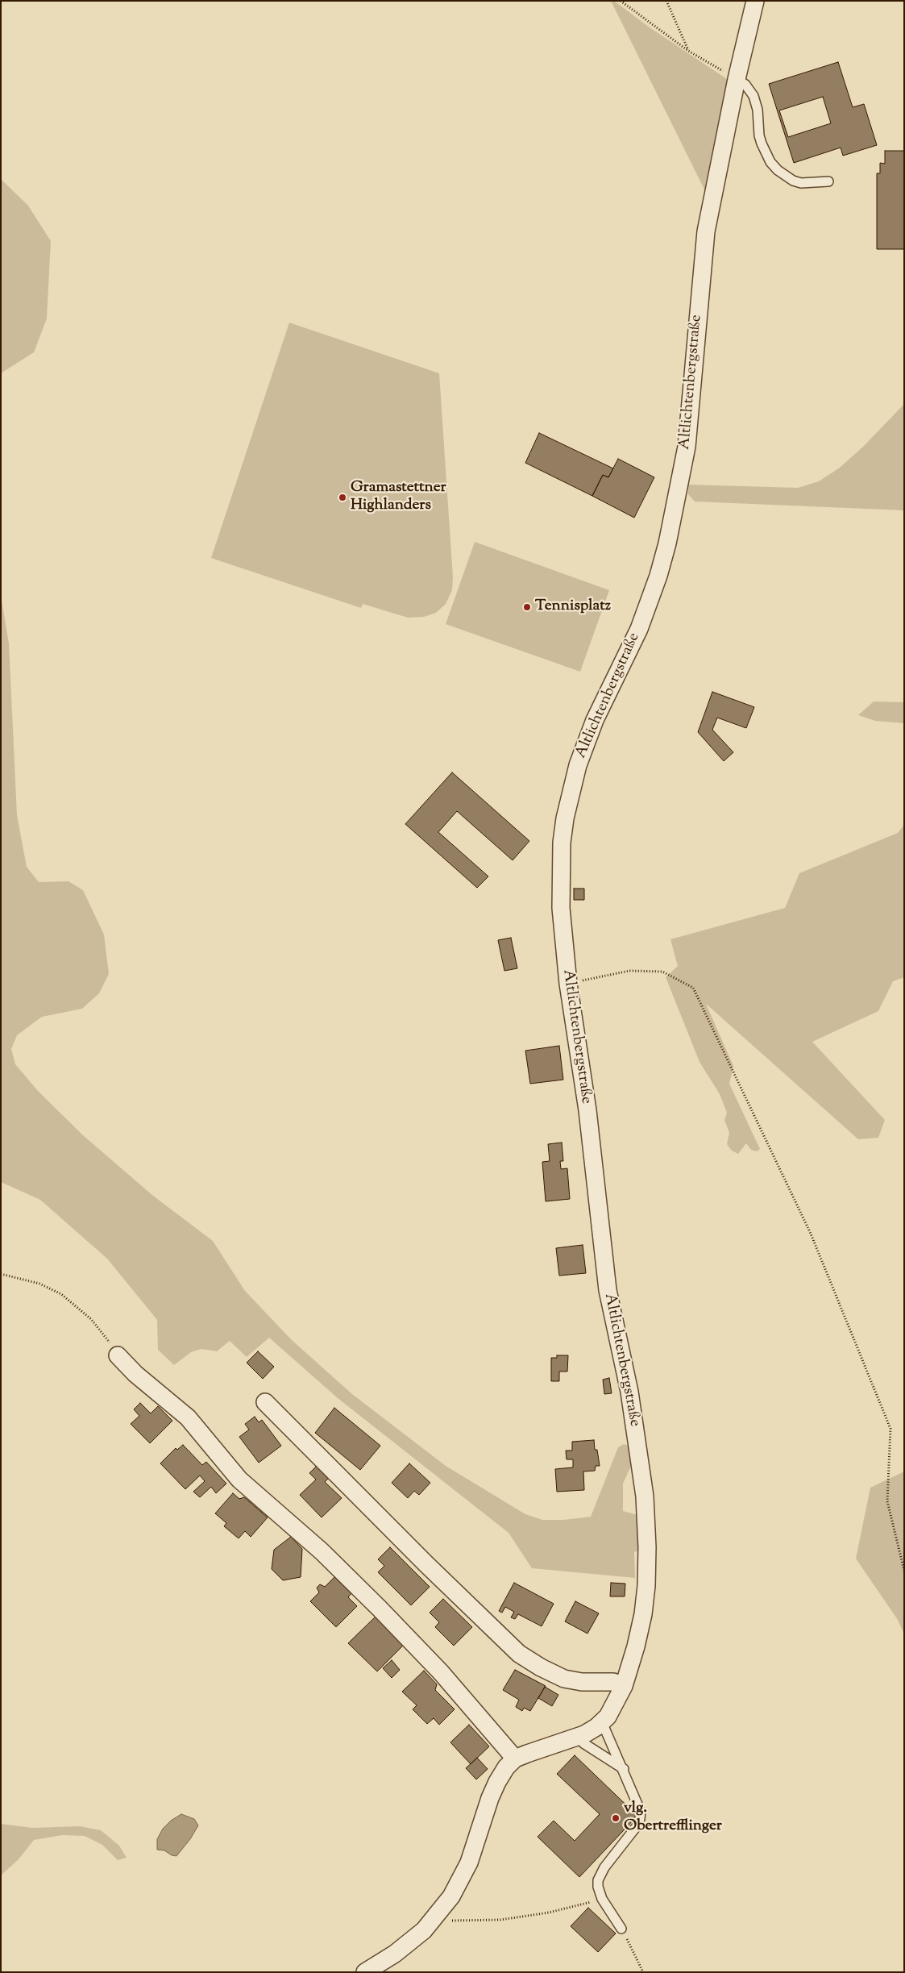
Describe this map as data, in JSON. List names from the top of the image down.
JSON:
{
  "streets": {
    "street": ["Altlichtenbergstraße"]
  },
  "places": ["Gramastettner Highlanders", "Tennisplatz", "vlg. Obertrefflinger"]
}
